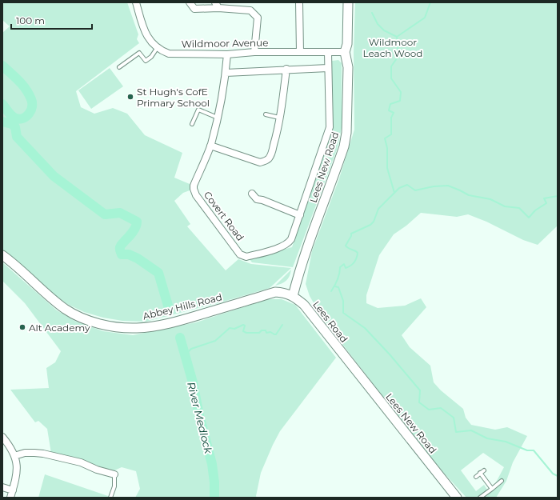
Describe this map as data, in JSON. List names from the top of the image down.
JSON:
{
  "streets": {
    "main road": ["Lees New Road", "Abbey Hills Road", "Lees Road"],
    "street": ["Wildmoor Avenue", "Covert Road"]
  },
  "crossings": [
    ["Wildmoor Avenue", "Lees New Road"],
    ["Wildmoor Avenue", "Covert Road"],
    ["Lees New Road", "Abbey Hills Road"],
    ["Lees New Road", "Lees Road"],
    ["Abbey Hills Road", "Lees Road"]
  ],
  "water": ["River Medlock"],
  "parks": ["Wildmoor Leach Wood"],
  "places": ["St Hugh's CofE Primary School", "Alt Academy"],
  "scale_bar": "100 m"
}
